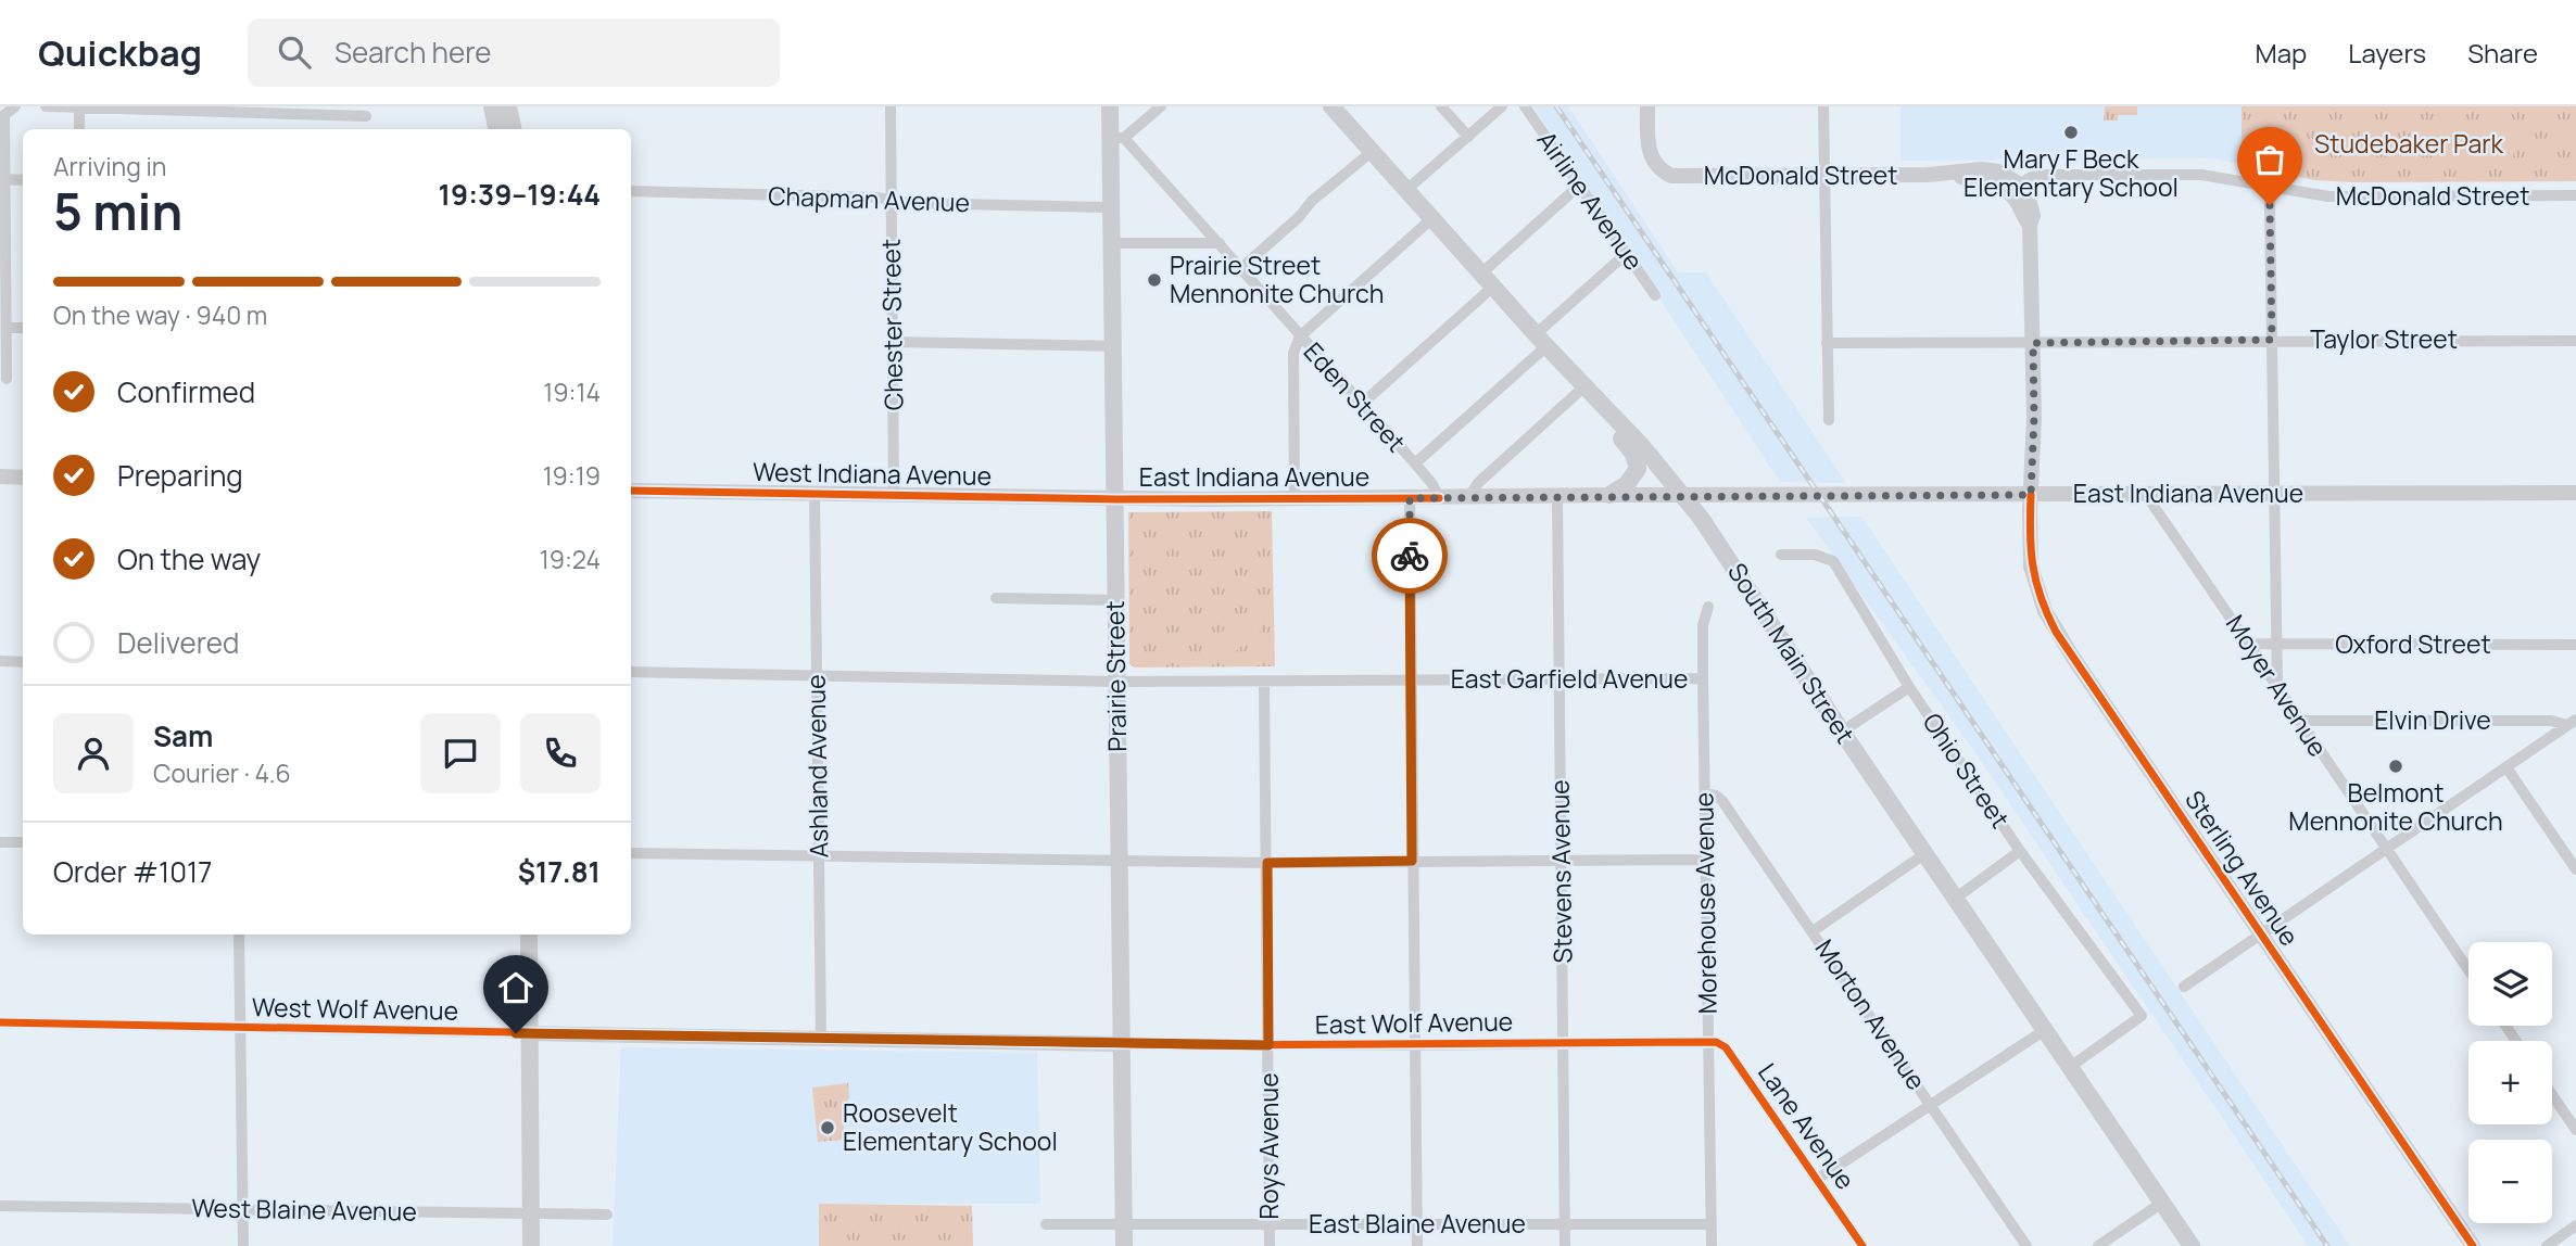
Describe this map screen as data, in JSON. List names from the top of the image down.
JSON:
{
  "streets": {
    "main road": ["South Main Street", "Prairie Street"],
    "street": [
      "McDonald Street",
      "Chapman Avenue",
      "Airline Avenue",
      "Chester Street",
      "Taylor Street",
      "Eden Street",
      "West Indiana Avenue",
      "East Indiana Avenue",
      "Oxford Street",
      "East Garfield Avenue",
      "Moyer Avenue",
      "Elvin Drive",
      "Ashland Avenue",
      "Ohio Street",
      "Sterling Avenue",
      "Stevens Avenue",
      "Morehouse Avenue",
      "West Wolf Avenue",
      "Morton Avenue",
      "East Wolf Avenue",
      "Lane Avenue",
      "Roys Avenue",
      "West Blaine Avenue",
      "East Blaine Avenue"
    ]
  },
  "crossings": [
    ["McDonald Street", "Sterling Avenue"],
    ["Chapman Avenue", "Chester Street"],
    ["Chapman Avenue", "Prairie Street"],
    ["Chester Street", "West Indiana Avenue"],
    ["Taylor Street", "Sterling Avenue"],
    ["Eden Street", "East Indiana Avenue"],
    ["Eden Street", "Prairie Street"],
    ["West Indiana Avenue", "East Indiana Avenue"],
    ["West Indiana Avenue", "Prairie Street"],
    ["West Indiana Avenue", "Ashland Avenue"],
    ["East Indiana Avenue", "South Main Street"],
    ["East Indiana Avenue", "Prairie Street"],
    ["East Indiana Avenue", "Moyer Avenue"],
    ["East Indiana Avenue", "Sterling Avenue"],
    ["East Indiana Avenue", "Stevens Avenue"],
    ["Oxford Street", "Moyer Avenue"],
    ["South Main Street", "Ohio Street"],
    ["Prairie Street", "East Garfield Avenue"],
    ["Prairie Street", "West Wolf Avenue"],
    ["Prairie Street", "East Wolf Avenue"],
    ["Prairie Street", "East Blaine Avenue"],
    ["East Garfield Avenue", "Ashland Avenue"],
    ["East Garfield Avenue", "Stevens Avenue"],
    ["East Garfield Avenue", "Morehouse Avenue"],
    ["East Garfield Avenue", "Roys Avenue"],
    ["Moyer Avenue", "Elvin Drive"],
    ["Ashland Avenue", "West Wolf Avenue"],
    ["Stevens Avenue", "East Wolf Avenue"],
    ["Stevens Avenue", "East Blaine Avenue"],
    ["Morehouse Avenue", "Morton Avenue"],
    ["Morehouse Avenue", "East Wolf Avenue"],
    ["Morehouse Avenue", "Lane Avenue"],
    ["Morehouse Avenue", "East Blaine Avenue"],
    ["West Wolf Avenue", "East Wolf Avenue"],
    ["East Wolf Avenue", "Lane Avenue"],
    ["East Wolf Avenue", "Roys Avenue"],
    ["Roys Avenue", "East Blaine Avenue"]
  ],
  "parks": ["Studebaker Park"],
  "places": [
    "Mary F Beck Elementary School",
    "Prairie Street Mennonite Church",
    "Belmont Mennonite Church",
    "Roosevelt Elementary School"
  ],
  "page": {
    "header": "Quickbag",
    "search": "Search here",
    "nav": ["Map", "Layers", "Share"],
    "heading": ["5 min", "Arriving in", "19:39–19:44"],
    "panel": [
      "Sam",
      "Courier · 4.6",
      "Order #1017",
      "$17.81"
    ],
    "bar": "On the way · 940 m",
    "list": [
      ["Confirmed", "19:14"],
      ["Preparing", "19:19"],
      ["On the way", "19:24"],
      "Delivered"
    ],
    "map_buttons": ["+", "−"]
  }
}
